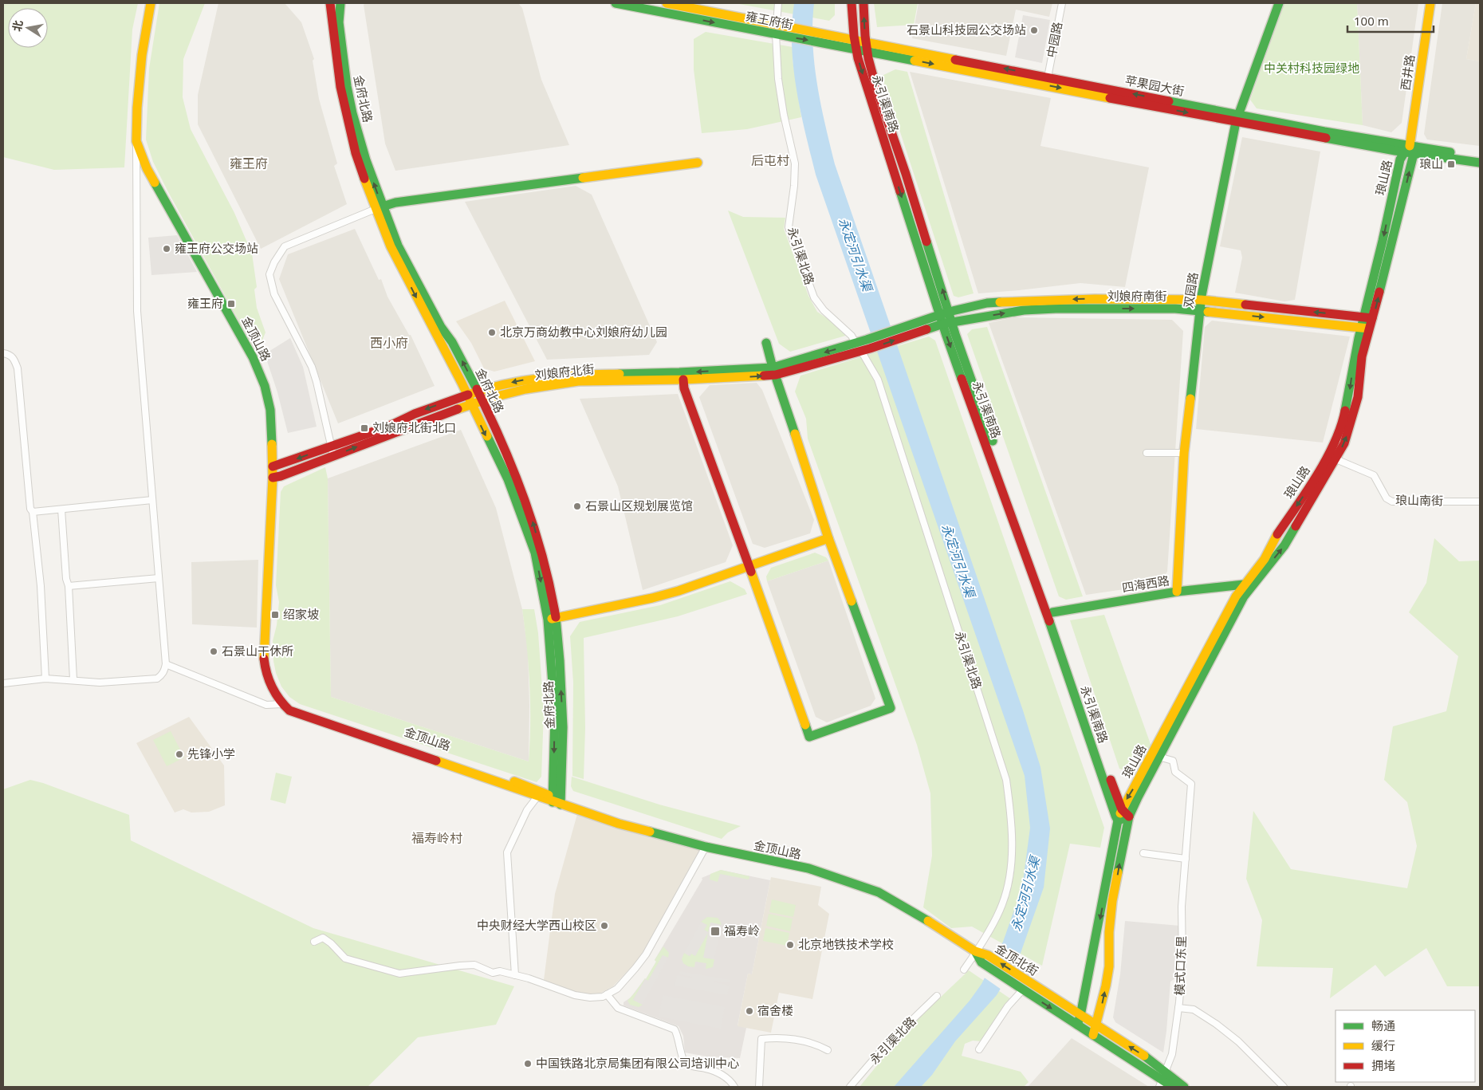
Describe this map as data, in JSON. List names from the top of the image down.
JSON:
{
  "streets": {
    "main road": [
      "雍王府街",
      "西井路",
      "苹果园大街",
      "金府北路",
      "永引渠南路",
      "琅山路",
      "双园路",
      "刘娘府南街",
      "金顶山路",
      "刘娘府北街",
      "四海西路",
      "金顶北街"
    ],
    "street": [
      "中园路",
      "永引渠北路",
      "琅山南街",
      "模式口东里"
    ]
  },
  "crossings": [
    ["雍王府街", "苹果园大街"],
    ["雍王府街", "永引渠北路"],
    ["中园路", "苹果园大街"],
    ["西井路", "苹果园大街"],
    ["西井路", "琅山路"],
    ["苹果园大街", "永引渠南路"],
    ["苹果园大街", "琅山路"],
    ["苹果园大街", "双园路"],
    ["金府北路", "金顶山路"],
    ["金府北路", "刘娘府北街"],
    ["永引渠南路", "琅山路"],
    ["永引渠南路", "刘娘府南街"],
    ["永引渠南路", "刘娘府北街"],
    ["永引渠南路", "四海西路"],
    ["永引渠南路", "金顶北街"],
    ["琅山路", "刘娘府南街"],
    ["琅山路", "琅山南街"],
    ["琅山路", "四海西路"],
    ["琅山路", "模式口东里"],
    ["永引渠北路", "金顶山路"],
    ["永引渠北路", "刘娘府北街"],
    ["永引渠北路", "金顶北街"],
    ["双园路", "刘娘府南街"],
    ["双园路", "四海西路"],
    ["刘娘府南街", "刘娘府北街"],
    ["金顶山路", "刘娘府北街"],
    ["金顶山路", "金顶北街"],
    ["金顶北街", "模式口东里"]
  ],
  "districts": [
    "后屯村",
    "雍王府",
    "西小府",
    "福寿岭村"
  ],
  "water": ["永定河引水渠"],
  "parks": ["中关村科技园绿地"],
  "places": {
    "other": [
      "石景山科技园公交场站",
      "雍王府公交场站",
      "北京万商幼教中心刘娘府幼儿园",
      "石景山区规划展览馆",
      "石景山干休所",
      "先锋小学",
      "中央财经大学西山校区",
      "北京地铁技术学校",
      "宿舍楼",
      "中国铁路北京局集团有限公司培训中心"
    ],
    "transit": [
      "琅山",
      "雍王府",
      "刘娘府北街北口",
      "绍家坡",
      "福寿岭"
    ]
  },
  "legend": ["畅通", "缓行", "拥堵"],
  "scale_bar": "100 m",
  "north": "left"
}
